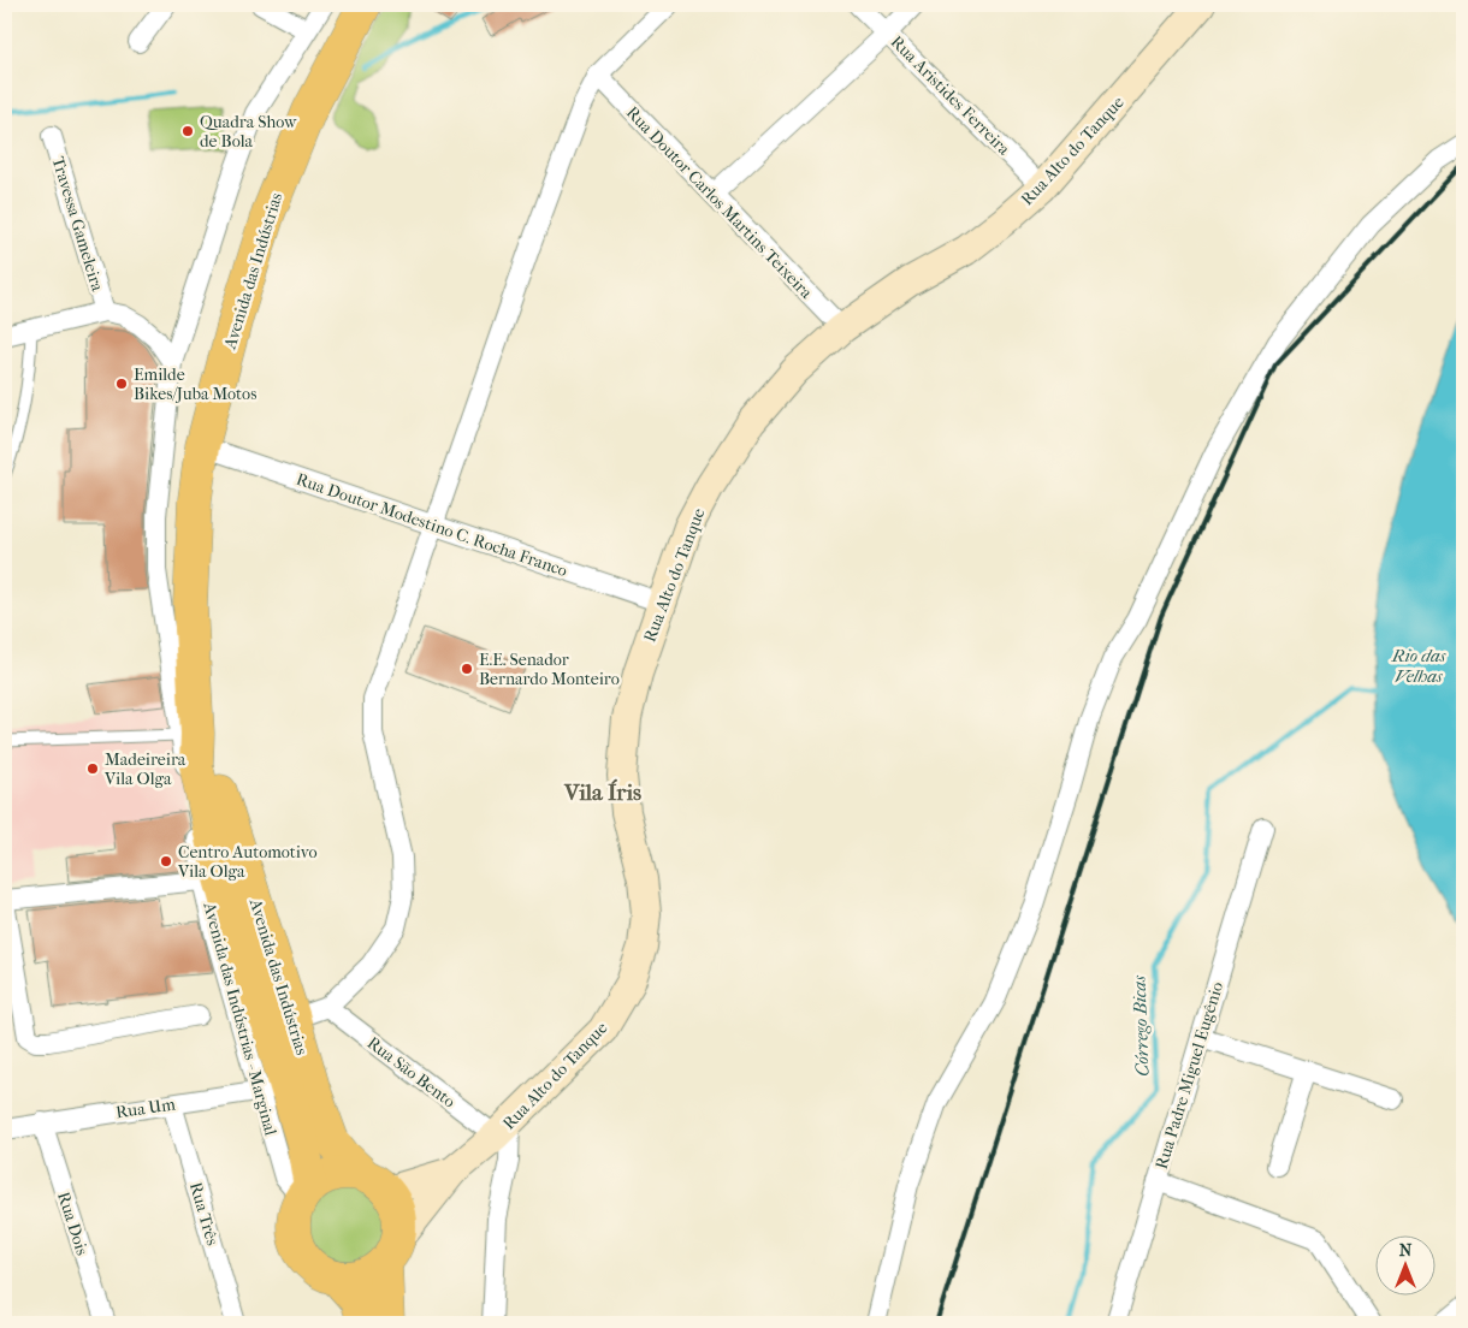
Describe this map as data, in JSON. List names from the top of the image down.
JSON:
{
  "streets": {
    "highway": ["Avenida das Indústrias"],
    "main road": ["Rua Alto do Tanque"],
    "street": [
      "Rua Aristides Ferreira",
      "Rua Doutor Carlos Martins Teixeira",
      "Travessa Gameleira",
      "Rua Doutor Modestino C. Rocha Franco",
      "Avenida das Indústrias - Marginal",
      "Rua São Bento",
      "Rua Padre Miguel Eugênio",
      "Rua Um",
      "Rua Três",
      "Rua Dois"
    ]
  },
  "crossings": [
    ["Rua Aristides Ferreira", "Rua Alto do Tanque"],
    ["Rua Alto do Tanque", "Rua Doutor Carlos Martins Teixeira"],
    ["Rua Alto do Tanque", "Avenida das Indústrias"],
    ["Rua Alto do Tanque", "Rua Doutor Modestino C. Rocha Franco"],
    ["Rua Alto do Tanque", "Rua São Bento"],
    ["Avenida das Indústrias", "Rua Doutor Modestino C. Rocha Franco"],
    ["Avenida das Indústrias", "Avenida das Indústrias - Marginal"],
    ["Avenida das Indústrias", "Rua Um"],
    ["Rua Um", "Rua Três"],
    ["Rua Um", "Rua Dois"]
  ],
  "districts": ["Vila Íris"],
  "water": ["Rio das Velhas", "Córrego Bicas"],
  "places": [
    "Quadra Show de Bola",
    "Emilde Bikes/Juba Motos",
    "E.E. Senador Bernardo Monteiro",
    "Madeireira Vila Olga",
    "Centro Automotivo Vila Olga"
  ],
  "north": "top"
}
